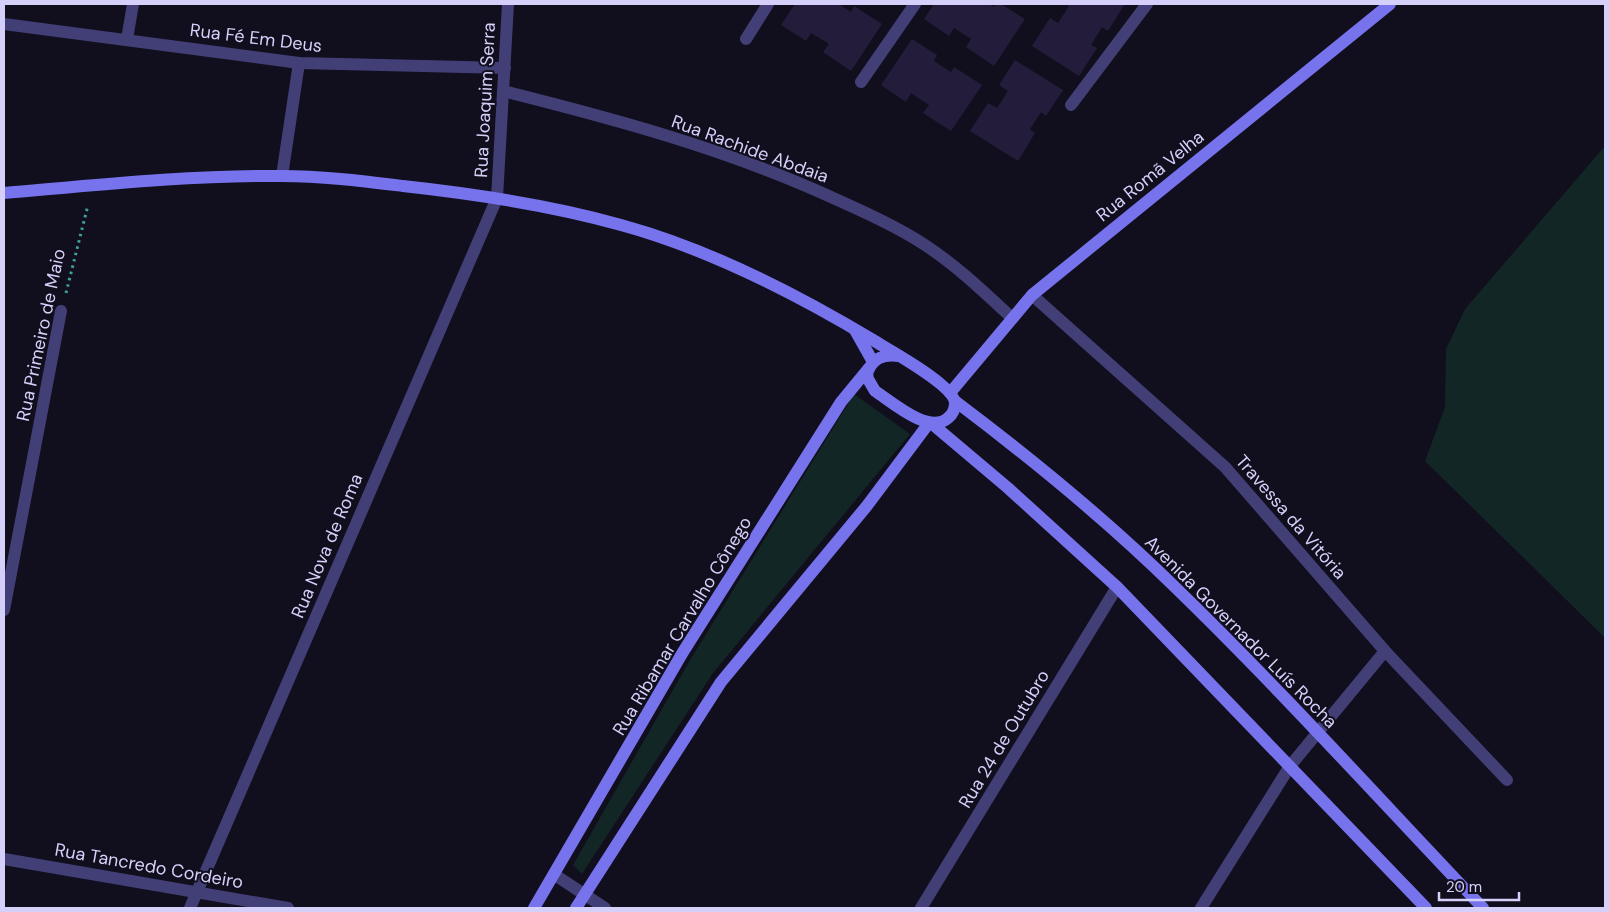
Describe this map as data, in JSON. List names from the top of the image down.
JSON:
{
  "streets": {
    "main road": ["Rua Romã Velha", "Rua Ribamar Carvalho Cônego", "Avenida Governador Luís Rocha"],
    "street": [
      "Rua Fé Em Deus",
      "Rua Joaquim Serra",
      "Rua Rachide Abdaia",
      "Rua Primeiro de Maio",
      "Travessa da Vitória",
      "Rua Nova de Roma",
      "Rua 24 de Outubro",
      "Rua Tancredo Cordeiro"
    ]
  },
  "crossings": [
    ["Rua Fé Em Deus", "Rua Joaquim Serra"],
    ["Rua Joaquim Serra", "Rua Rachide Abdaia"],
    ["Rua Joaquim Serra", "Rua Nova de Roma"],
    ["Rua Rachide Abdaia", "Rua Romã Velha"],
    ["Rua Romã Velha", "Travessa da Vitória"],
    ["Rua Romã Velha", "Avenida Governador Luís Rocha"],
    ["Rua Nova de Roma", "Rua Tancredo Cordeiro"]
  ],
  "scale_bar": "20 m"
}
